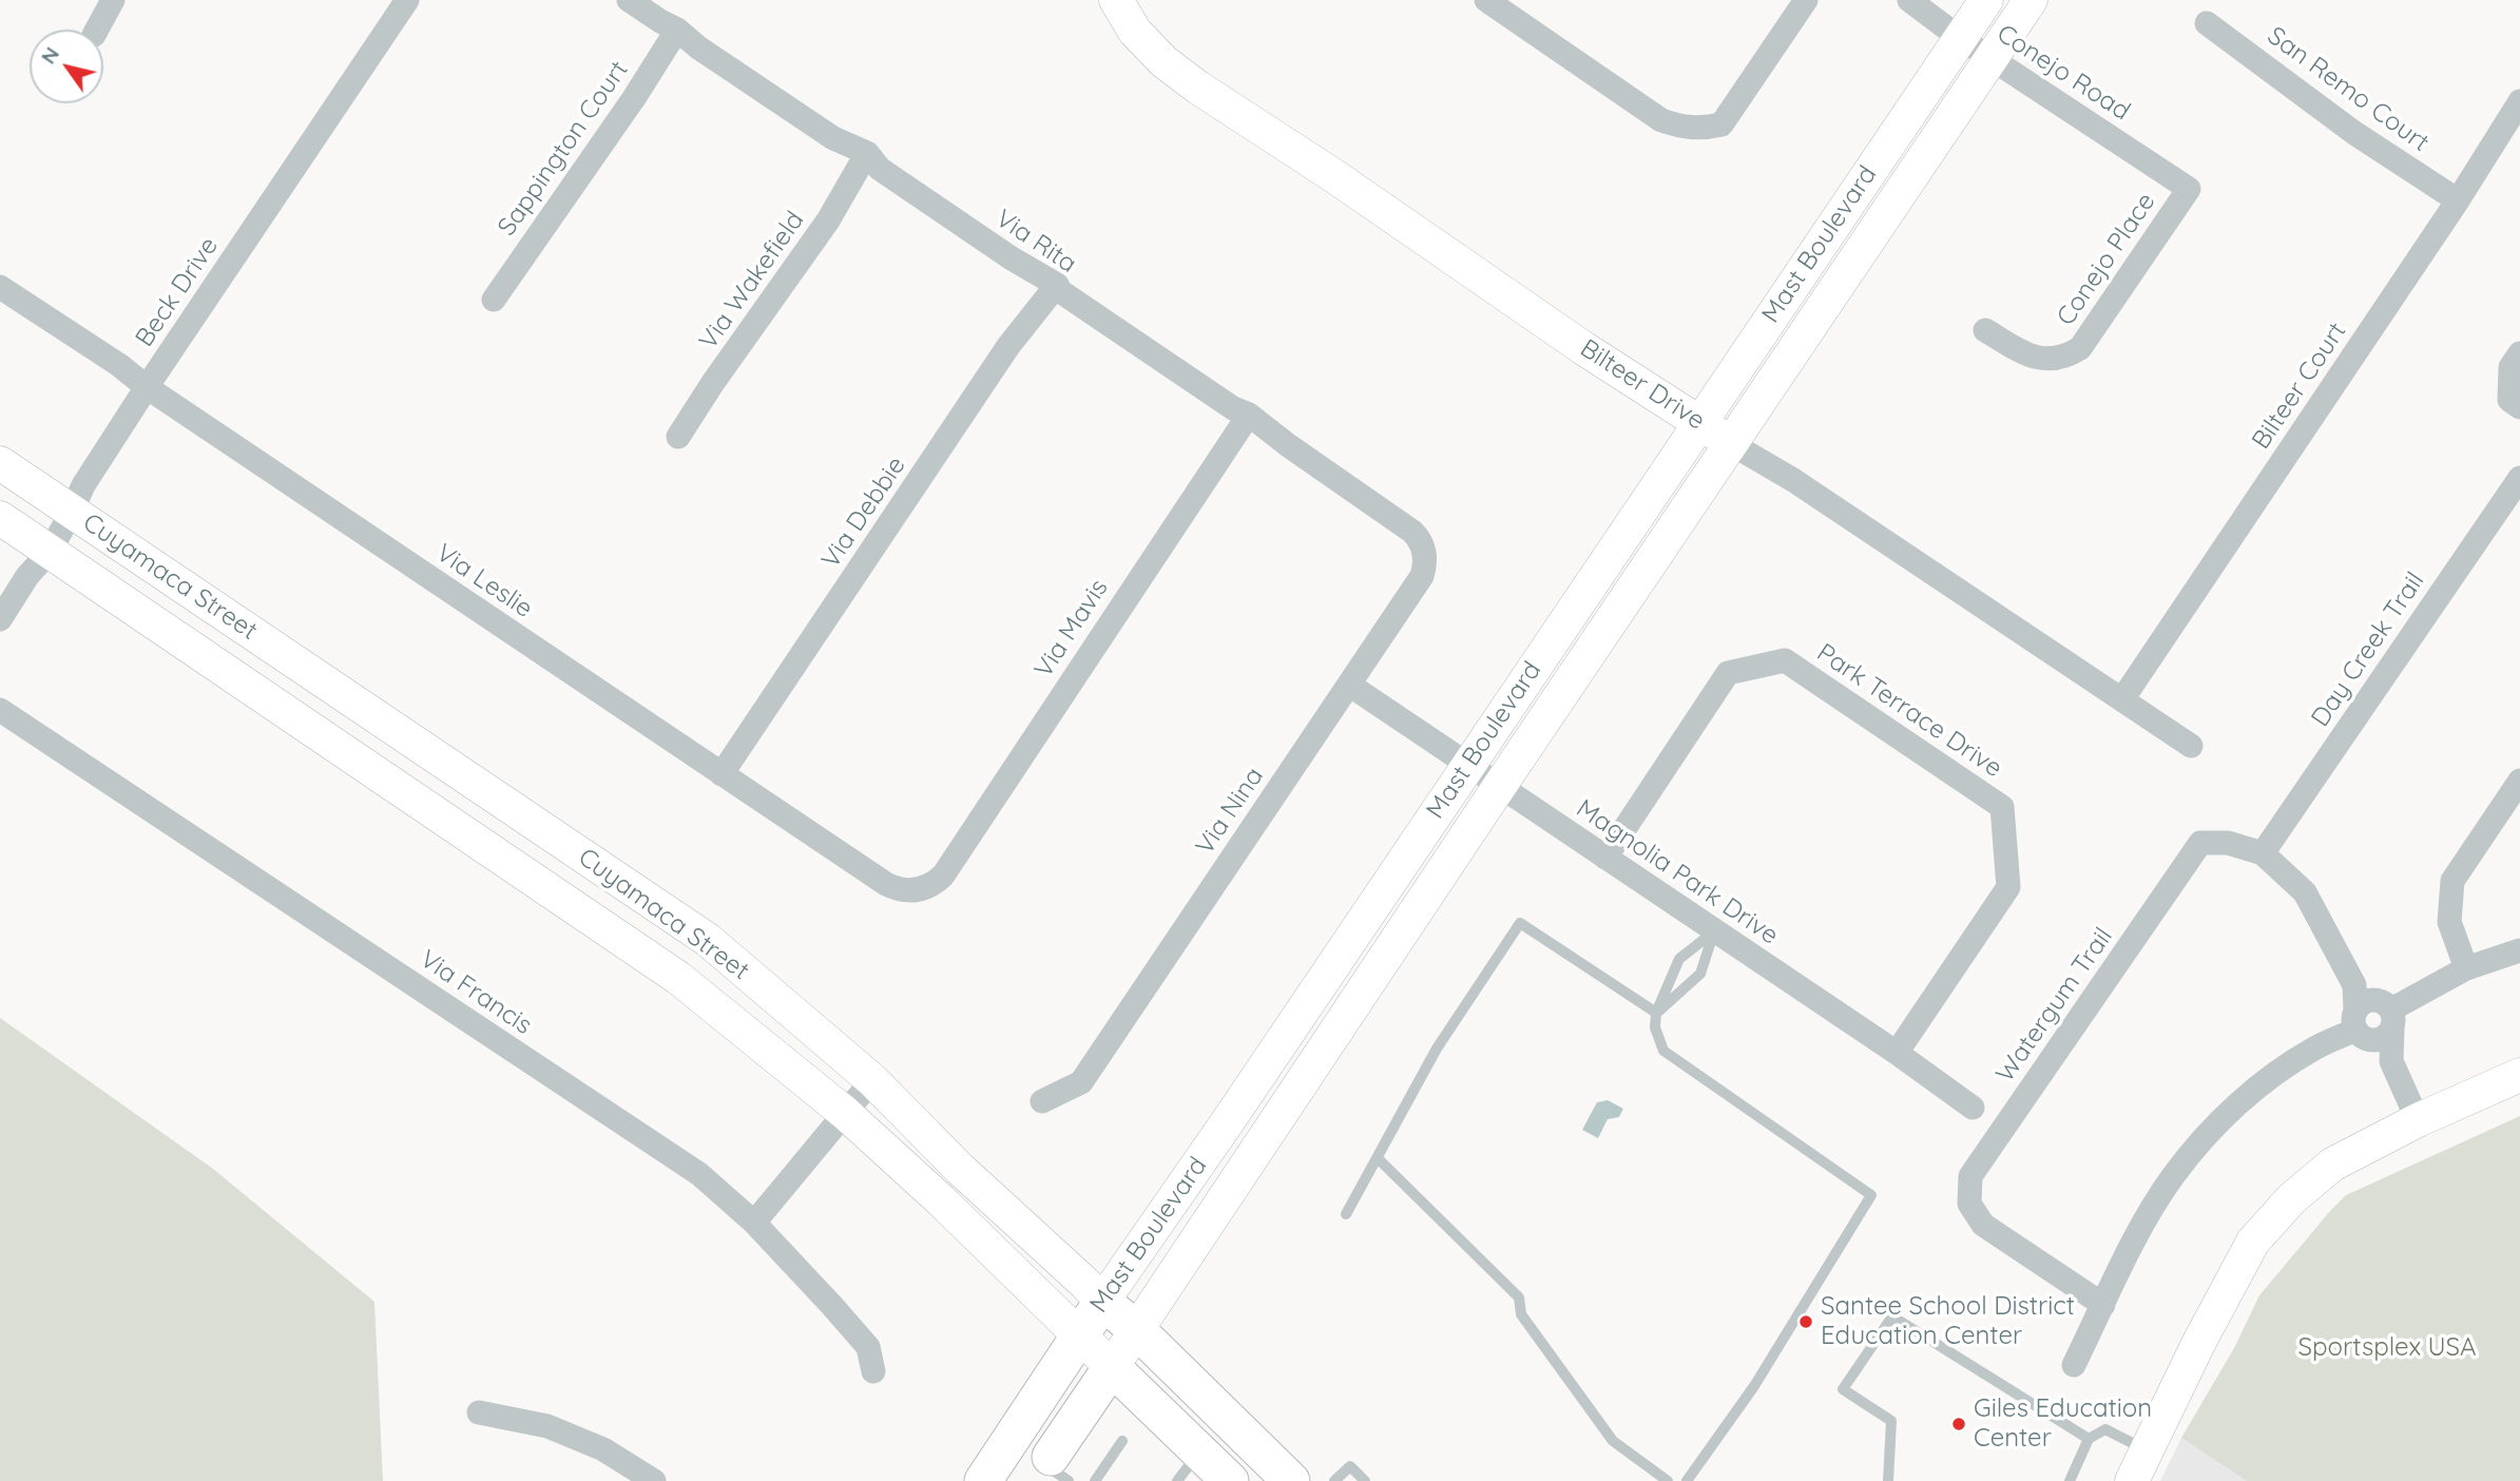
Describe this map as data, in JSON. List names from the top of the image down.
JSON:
{
  "streets": {
    "main road": ["Mast Boulevard", "Bilteer Drive", "Cuyamaca Street"],
    "street": [
      "Conejo Road",
      "San Remo Court",
      "Sappington Court",
      "Via Rita",
      "Conejo Place",
      "Via Wakefield",
      "Beck Drive",
      "Bilteer Court",
      "Via Debbie",
      "Via Leslie",
      "Via Mavis",
      "Day Creek Trail",
      "Park Terrace Drive",
      "Via Nina",
      "Magnolia Park Drive",
      "Via Francis",
      "Watergum Trail"
    ]
  },
  "crossings": [
    ["Conejo Road", "Mast Boulevard"],
    ["Conejo Road", "Conejo Place"],
    ["San Remo Court", "Bilteer Court"],
    ["Sappington Court", "Via Rita"],
    ["Via Rita", "Via Wakefield"],
    ["Via Rita", "Via Debbie"],
    ["Via Rita", "Via Mavis"],
    ["Via Rita", "Via Nina"],
    ["Mast Boulevard", "Bilteer Drive"],
    ["Mast Boulevard", "Cuyamaca Street"],
    ["Mast Boulevard", "Magnolia Park Drive"],
    ["Beck Drive", "Cuyamaca Street"],
    ["Beck Drive", "Via Leslie"],
    ["Bilteer Drive", "Bilteer Court"],
    ["Via Debbie", "Via Leslie"],
    ["Via Leslie", "Via Mavis"],
    ["Day Creek Trail", "Watergum Trail"],
    ["Park Terrace Drive", "Magnolia Park Drive"],
    ["Via Nina", "Magnolia Park Drive"]
  ],
  "parks": ["Sportsplex USA"],
  "places": ["Santee School District Education Center", "Giles Education Center"],
  "north": "top left"
}
